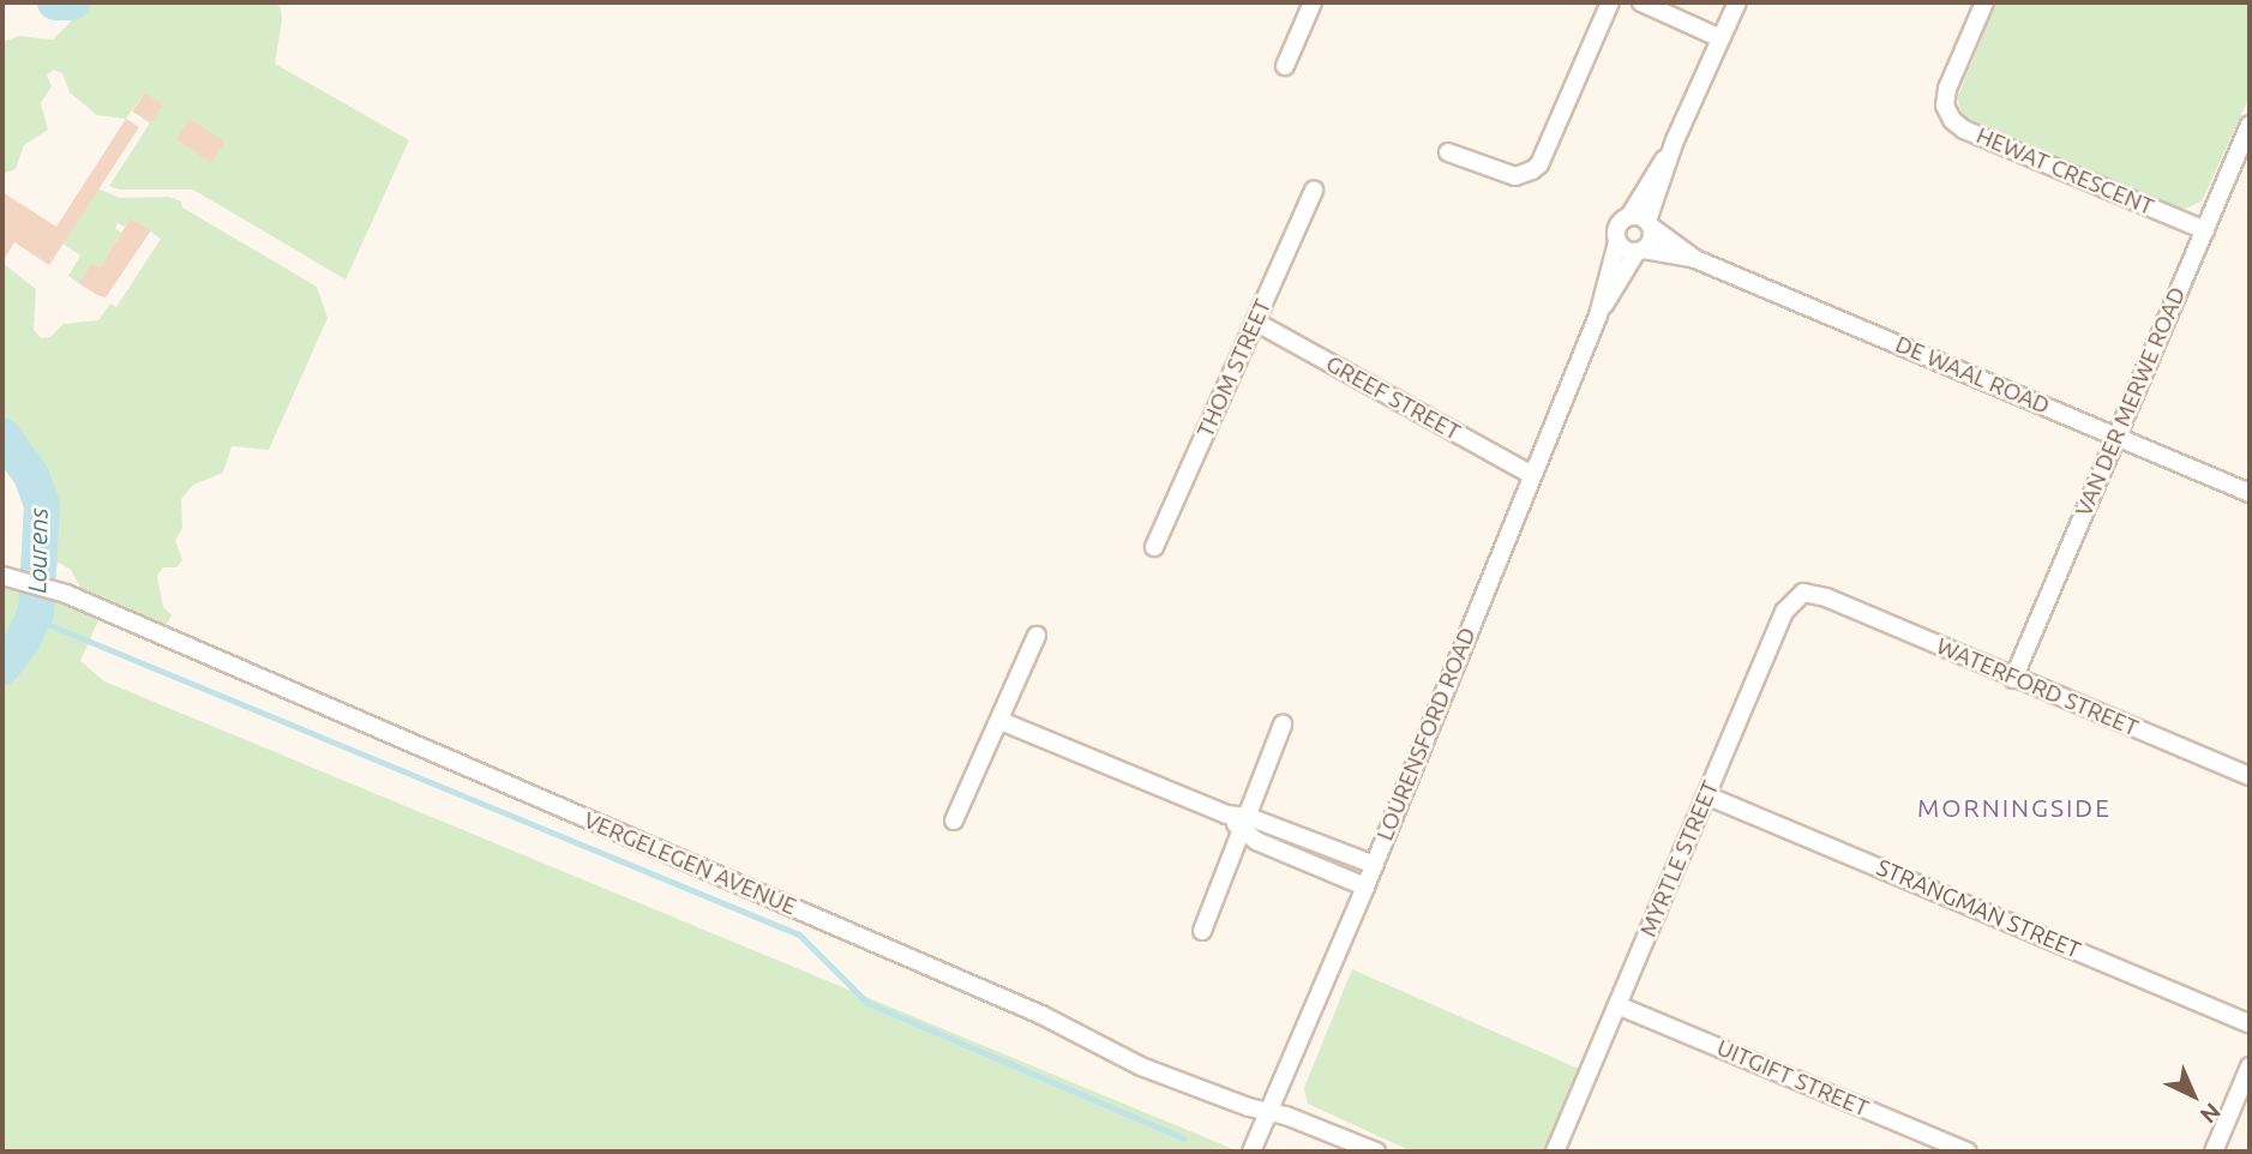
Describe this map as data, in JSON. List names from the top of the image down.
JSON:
{
  "streets": {
    "street": [
      "HEWAT CRESCENT",
      "THOM STREET",
      "DE WAAL ROAD",
      "GREEF STREET",
      "VAN DER MERWE ROAD",
      "WATERFORD STREET",
      "LOURENSFORD ROAD",
      "MYRTLE STREET",
      "VERGELEGEN AVENUE",
      "STRANGMAN STREET",
      "UITGIFT STREET"
    ]
  },
  "crossings": [
    ["HEWAT CRESCENT", "VAN DER MERWE ROAD"],
    ["THOM STREET", "GREEF STREET"],
    ["DE WAAL ROAD", "VAN DER MERWE ROAD"],
    ["DE WAAL ROAD", "LOURENSFORD ROAD"],
    ["GREEF STREET", "LOURENSFORD ROAD"],
    ["VAN DER MERWE ROAD", "WATERFORD STREET"],
    ["WATERFORD STREET", "MYRTLE STREET"],
    ["LOURENSFORD ROAD", "VERGELEGEN AVENUE"],
    ["MYRTLE STREET", "STRANGMAN STREET"],
    ["MYRTLE STREET", "UITGIFT STREET"]
  ],
  "districts": ["MORNINGSIDE"],
  "water": ["Lourens"],
  "north": "bottom right"
}
